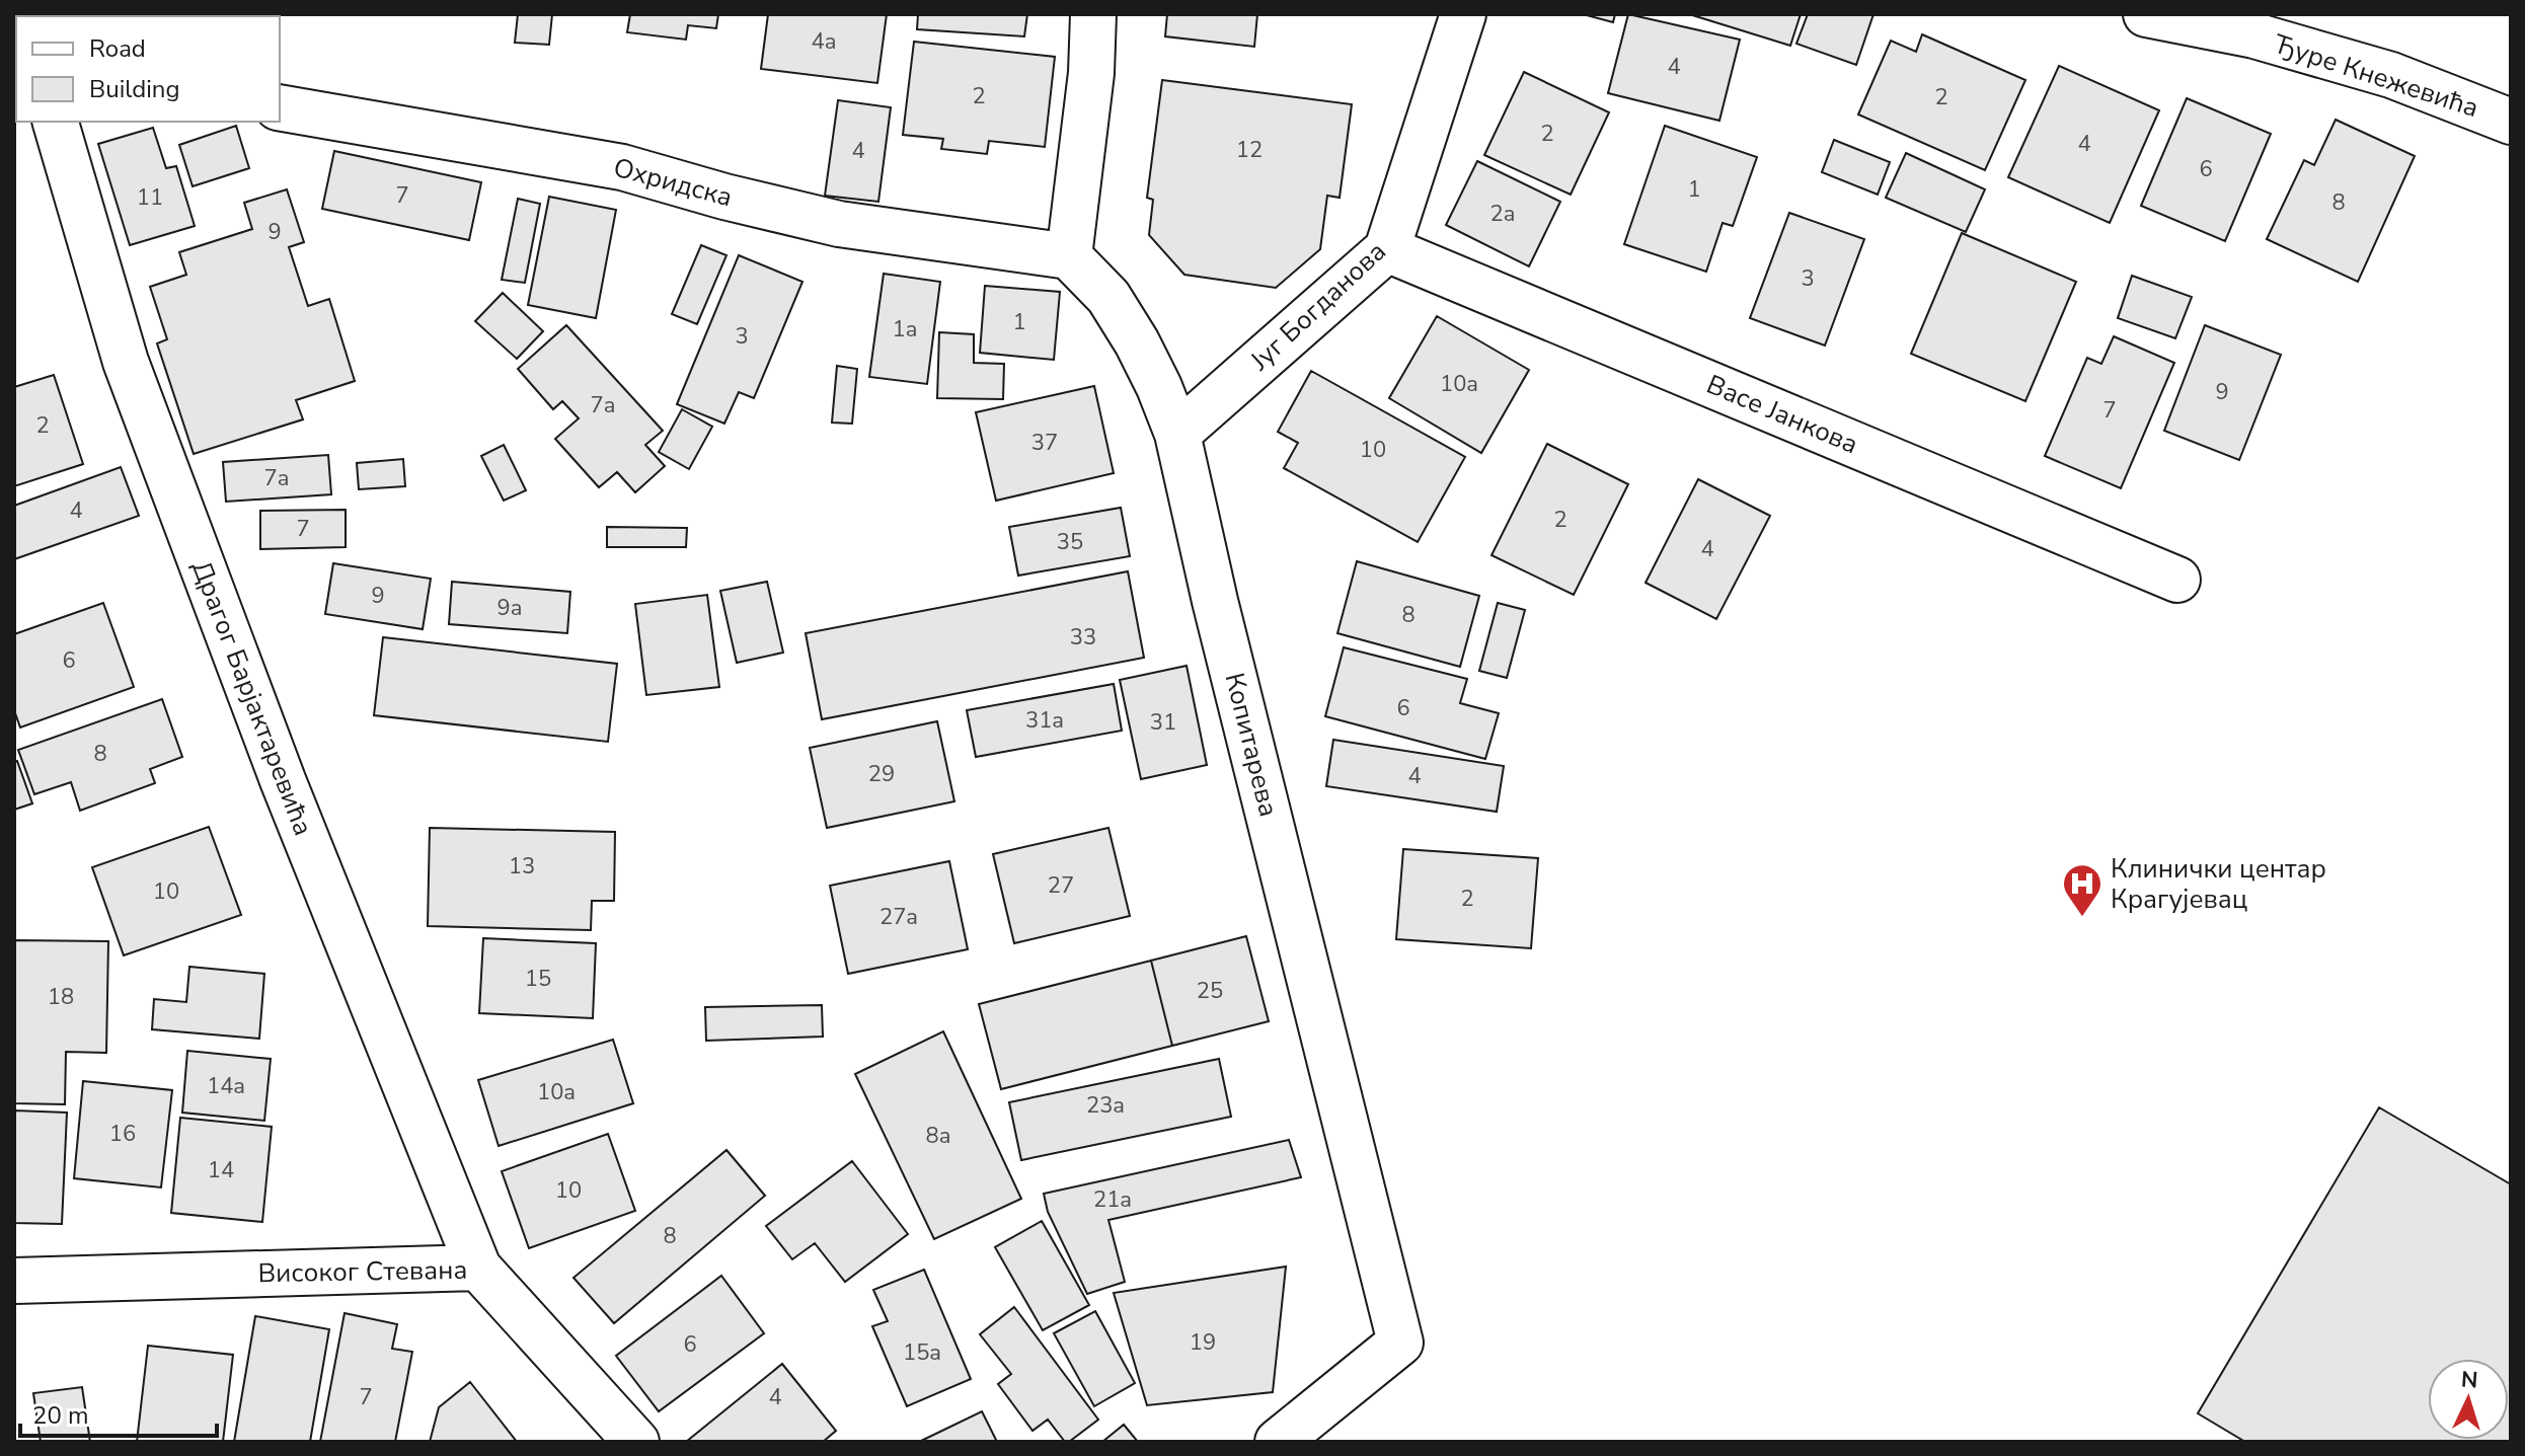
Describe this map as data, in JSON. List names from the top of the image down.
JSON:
{
  "streets": {
    "street": [
      "Ђуре Кнежевића",
      "Охридска",
      "Југ Богданова",
      "Васе Јанкова",
      "Драгог Барјактаревића",
      "Копитарева",
      "Високог Стевана"
    ]
  },
  "crossings": [
    ["Охридска", "Копитарева"],
    ["Југ Богданова", "Васе Јанкова"],
    ["Југ Богданова", "Копитарева"],
    ["Драгог Барјактаревића", "Високог Стевана"]
  ],
  "places": {
    "hospital": ["Клинички центар Крагујевац"]
  },
  "house_numbers": [
    "4a",
    "4",
    "2",
    "2",
    "2",
    "4",
    "12",
    "4",
    "6",
    "1",
    "7",
    "11",
    "8",
    "2a",
    "9",
    "3",
    "1",
    "1a",
    "3",
    "10a",
    "9",
    "7a",
    "7",
    "2",
    "37",
    "10",
    "7a",
    "4",
    "2",
    "7",
    "35",
    "4",
    "9",
    "9a",
    "8",
    "33",
    "6",
    "6",
    "31a",
    "31",
    "8",
    "29",
    "4",
    "13",
    "27",
    "10",
    "2",
    "27a",
    "15",
    "25",
    "18",
    "14a",
    "10a",
    "23a",
    "16",
    "8a",
    "14",
    "10",
    "21a",
    "8",
    "19",
    "6",
    "15a",
    "7",
    "4"
  ],
  "legend": ["Road", "Building"],
  "scale_bar": "20 m",
  "north": "top"
}
